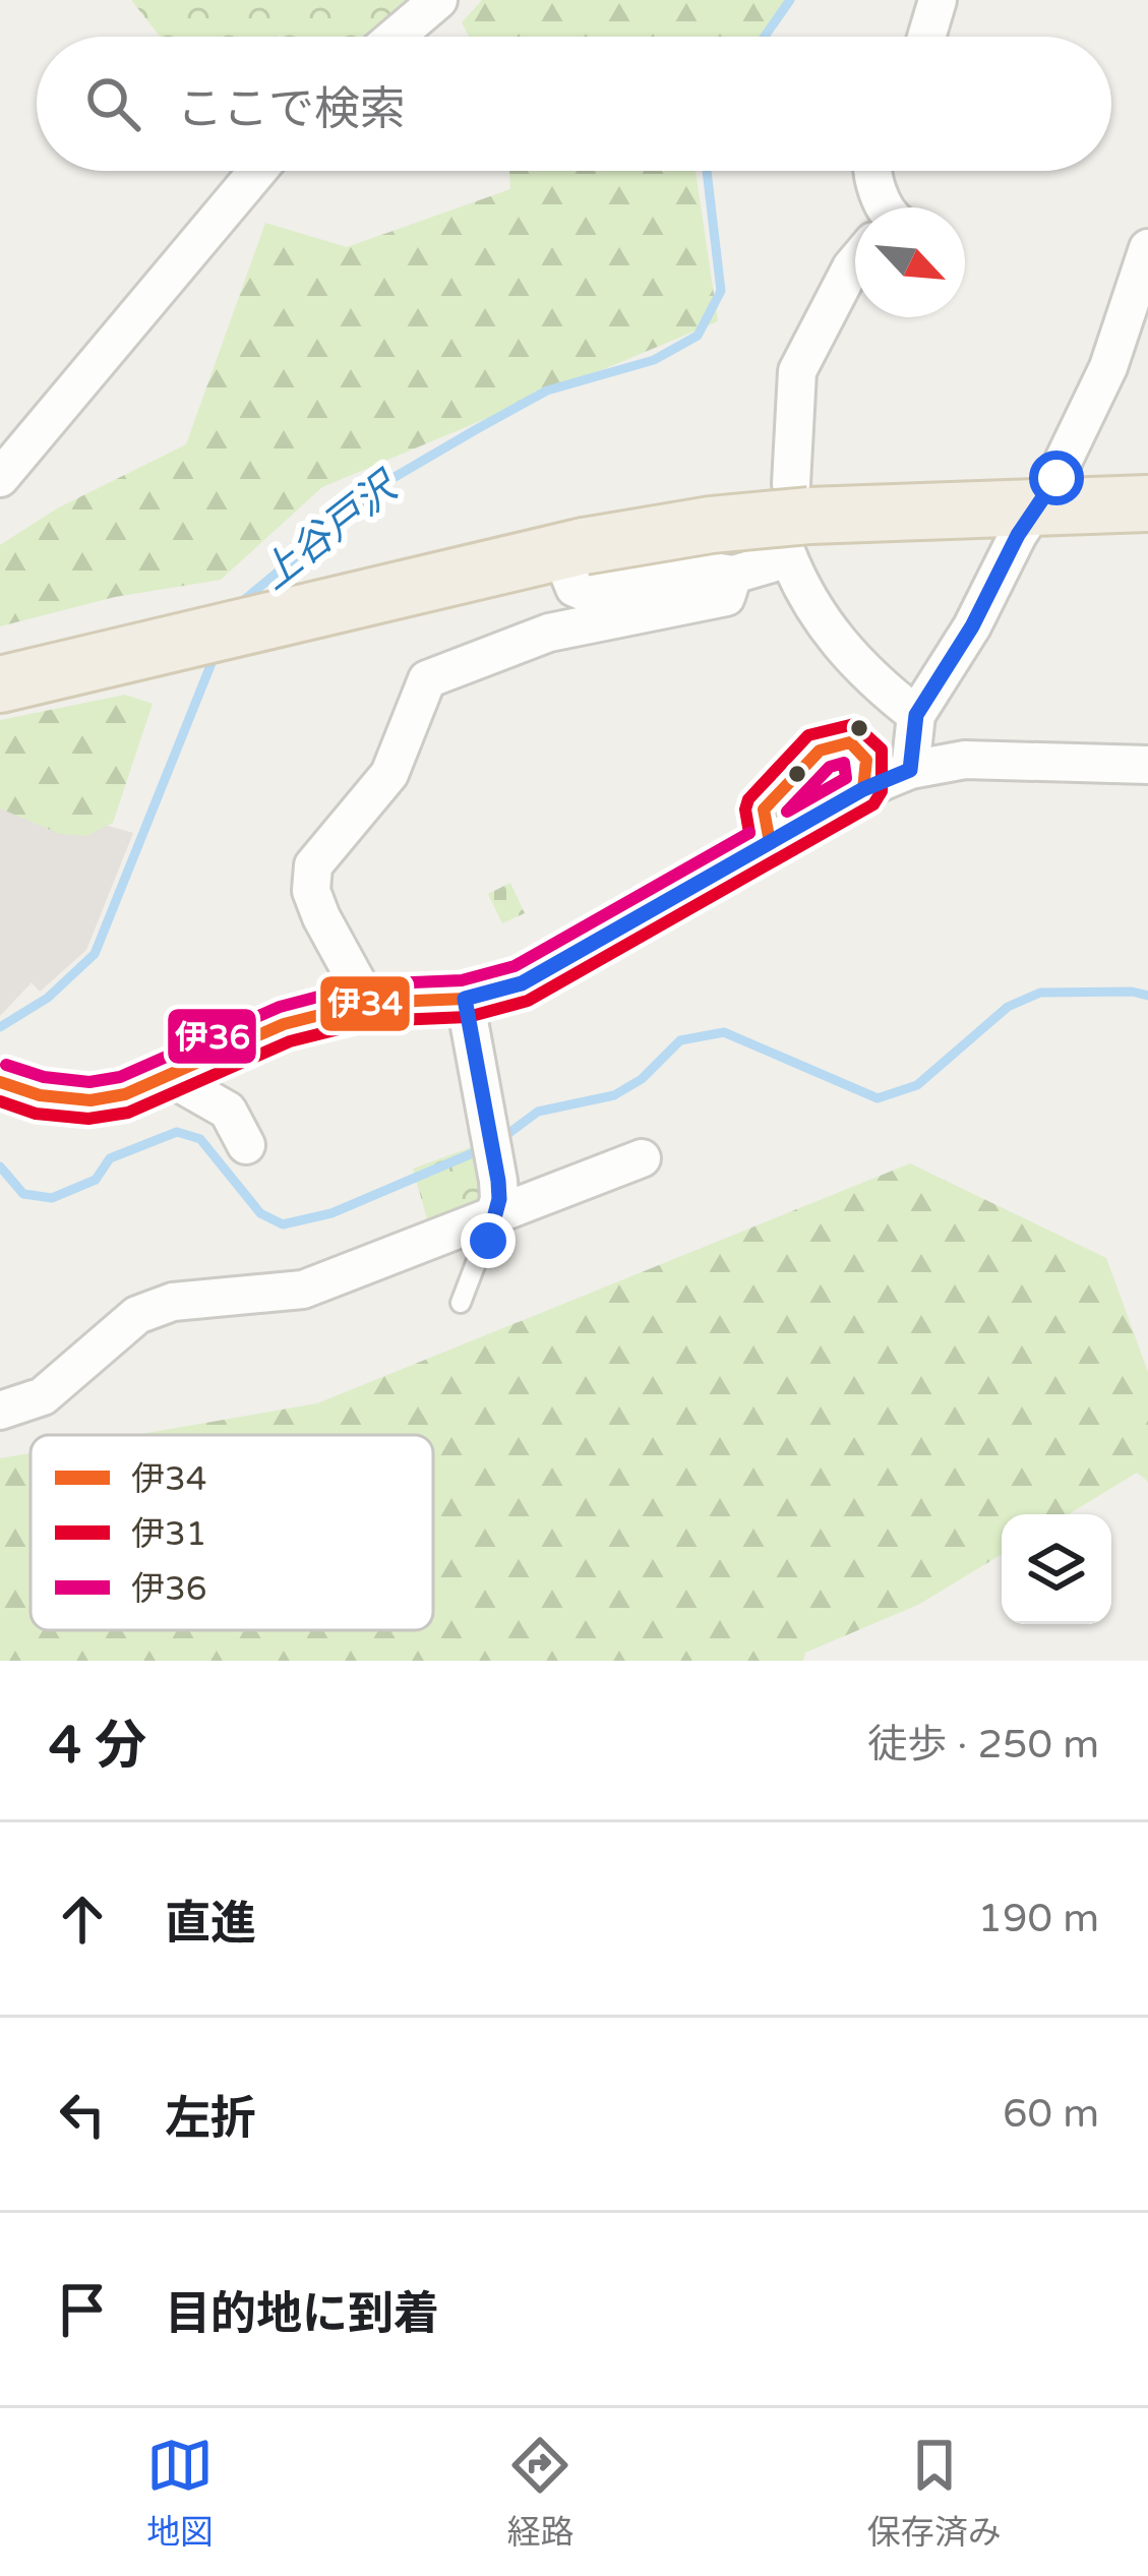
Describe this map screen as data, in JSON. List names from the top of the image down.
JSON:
{
  "water": ["上谷戸沢"],
  "lines": ["transit line 伊31", "transit line 伊34", "transit line 伊36"],
  "legend": ["伊34", "伊31", "伊36"],
  "north": "bottom right",
  "page": {
    "search": "ここで検索",
    "heading": ["4 分", "徒歩 · 250 m"],
    "list": [
      ["直進", "190 m"],
      ["左折", "60 m"],
      "目的地に到着"
    ],
    "nav": ["地図", "経路", "保存済み"]
  }
}
